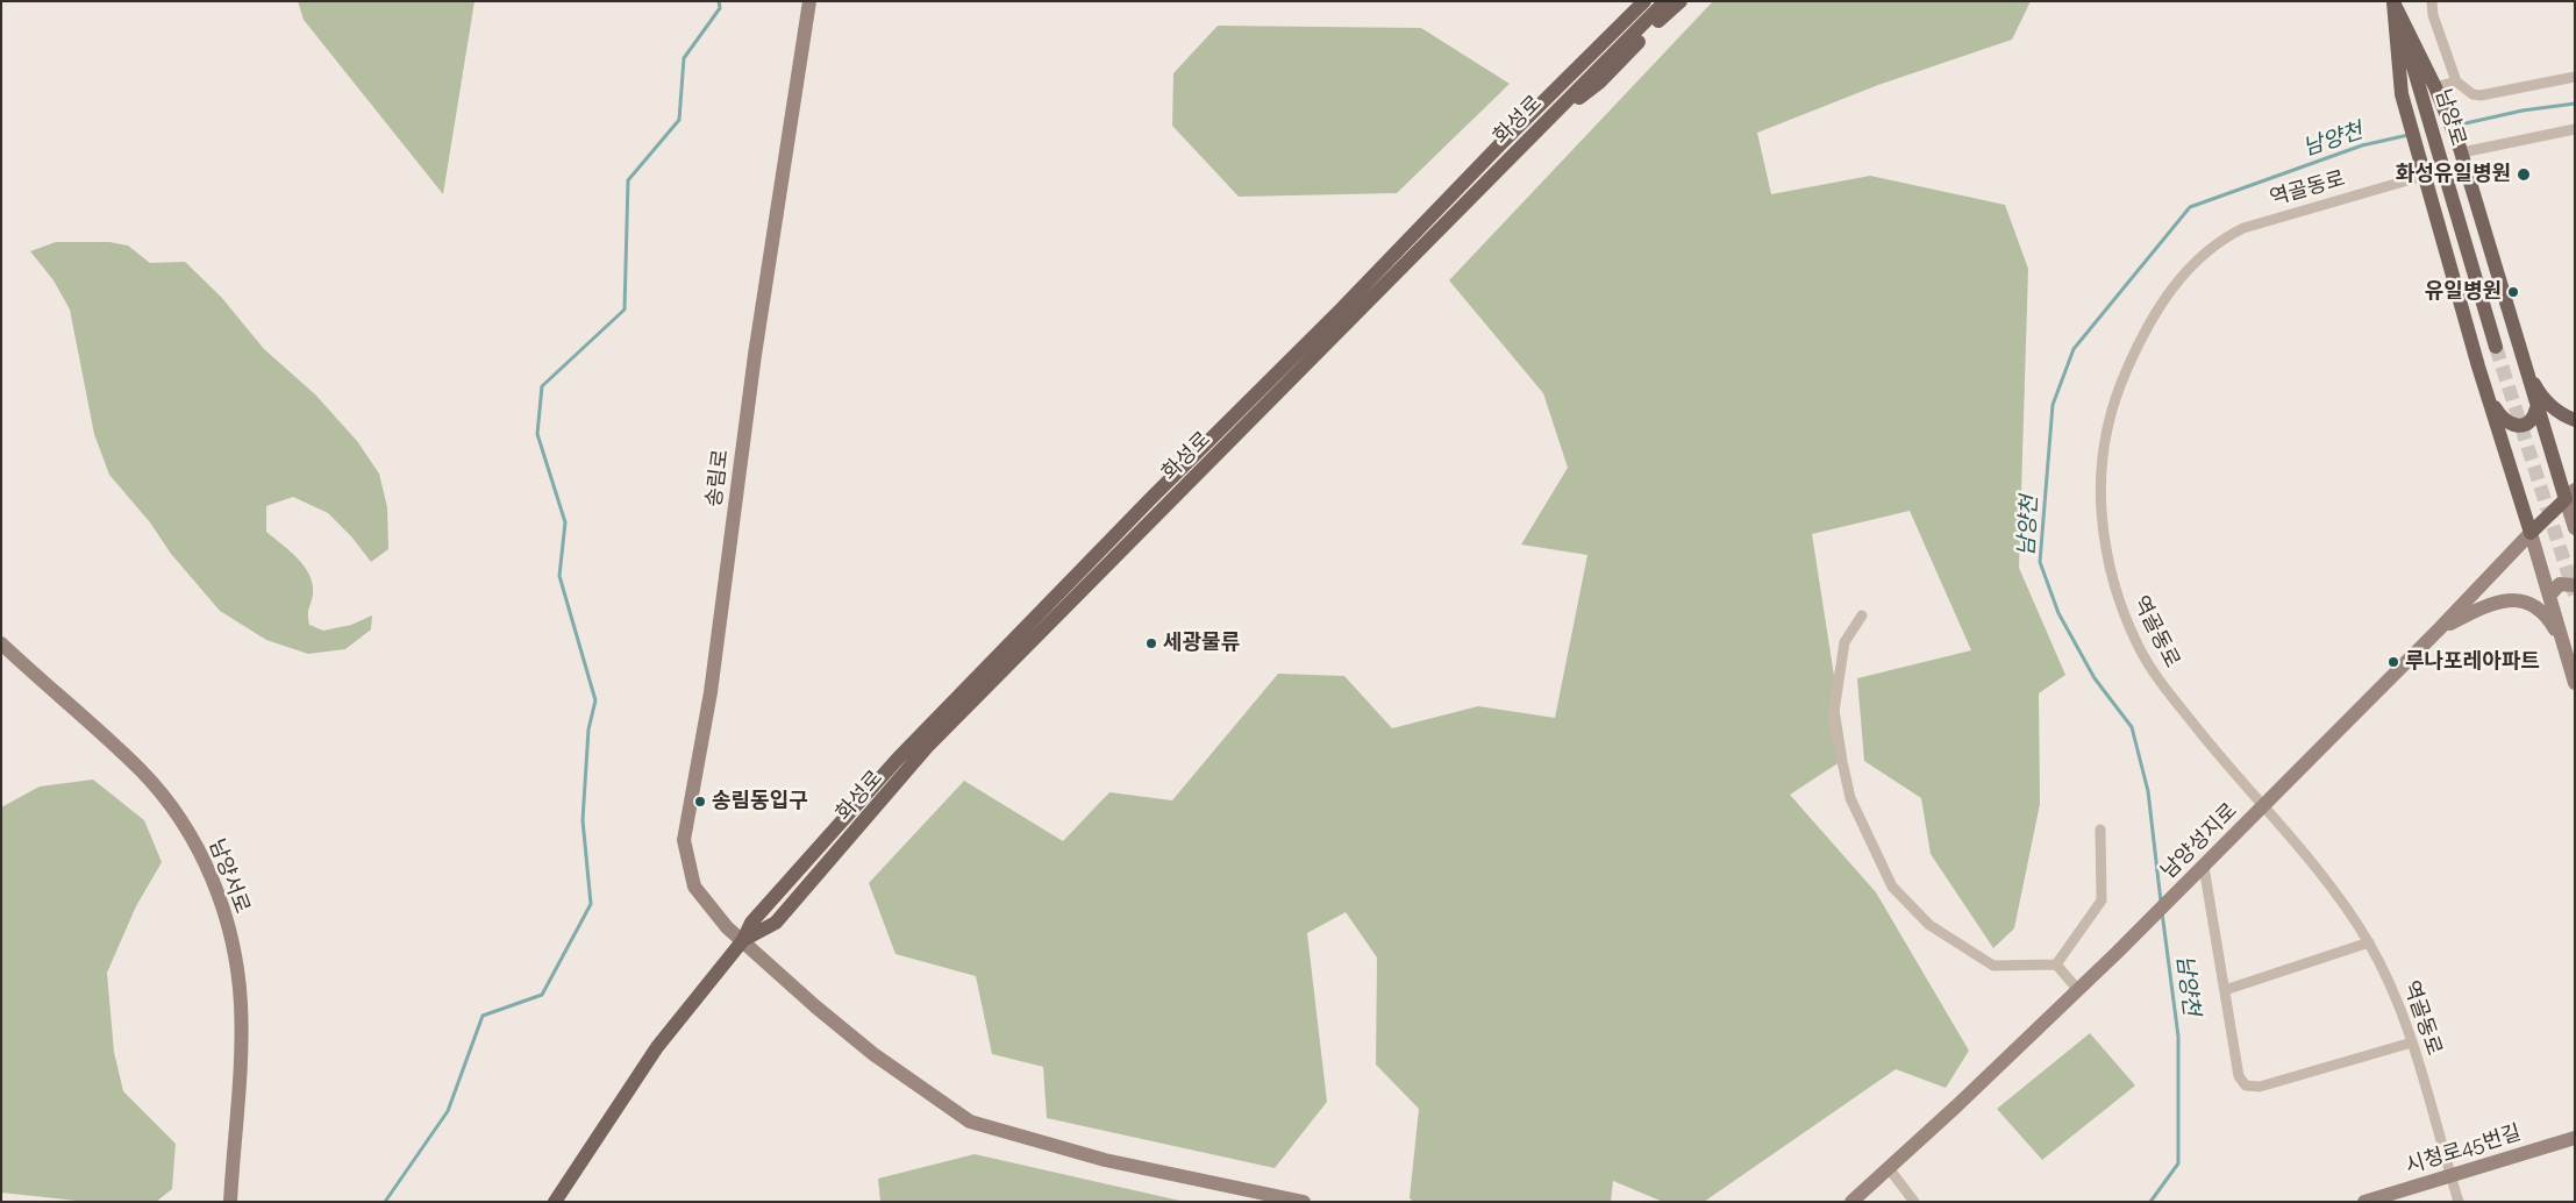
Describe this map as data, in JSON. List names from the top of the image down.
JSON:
{
  "streets": {
    "main road": [
      "남양로",
      "화성로",
      "송림로",
      "남양성지로",
      "남양서로",
      "시청로45번길"
    ],
    "street": ["역골동로"]
  },
  "crossings": [
    ["화성로", "송림로"],
    ["역골동로", "남양성지로"],
    ["역골동로", "시청로45번길"]
  ],
  "water": ["남양천"],
  "places": [
    "화성유일병원",
    "유일병원",
    "세광물류",
    "루나포레아파트",
    "송림동입구"
  ]
}
